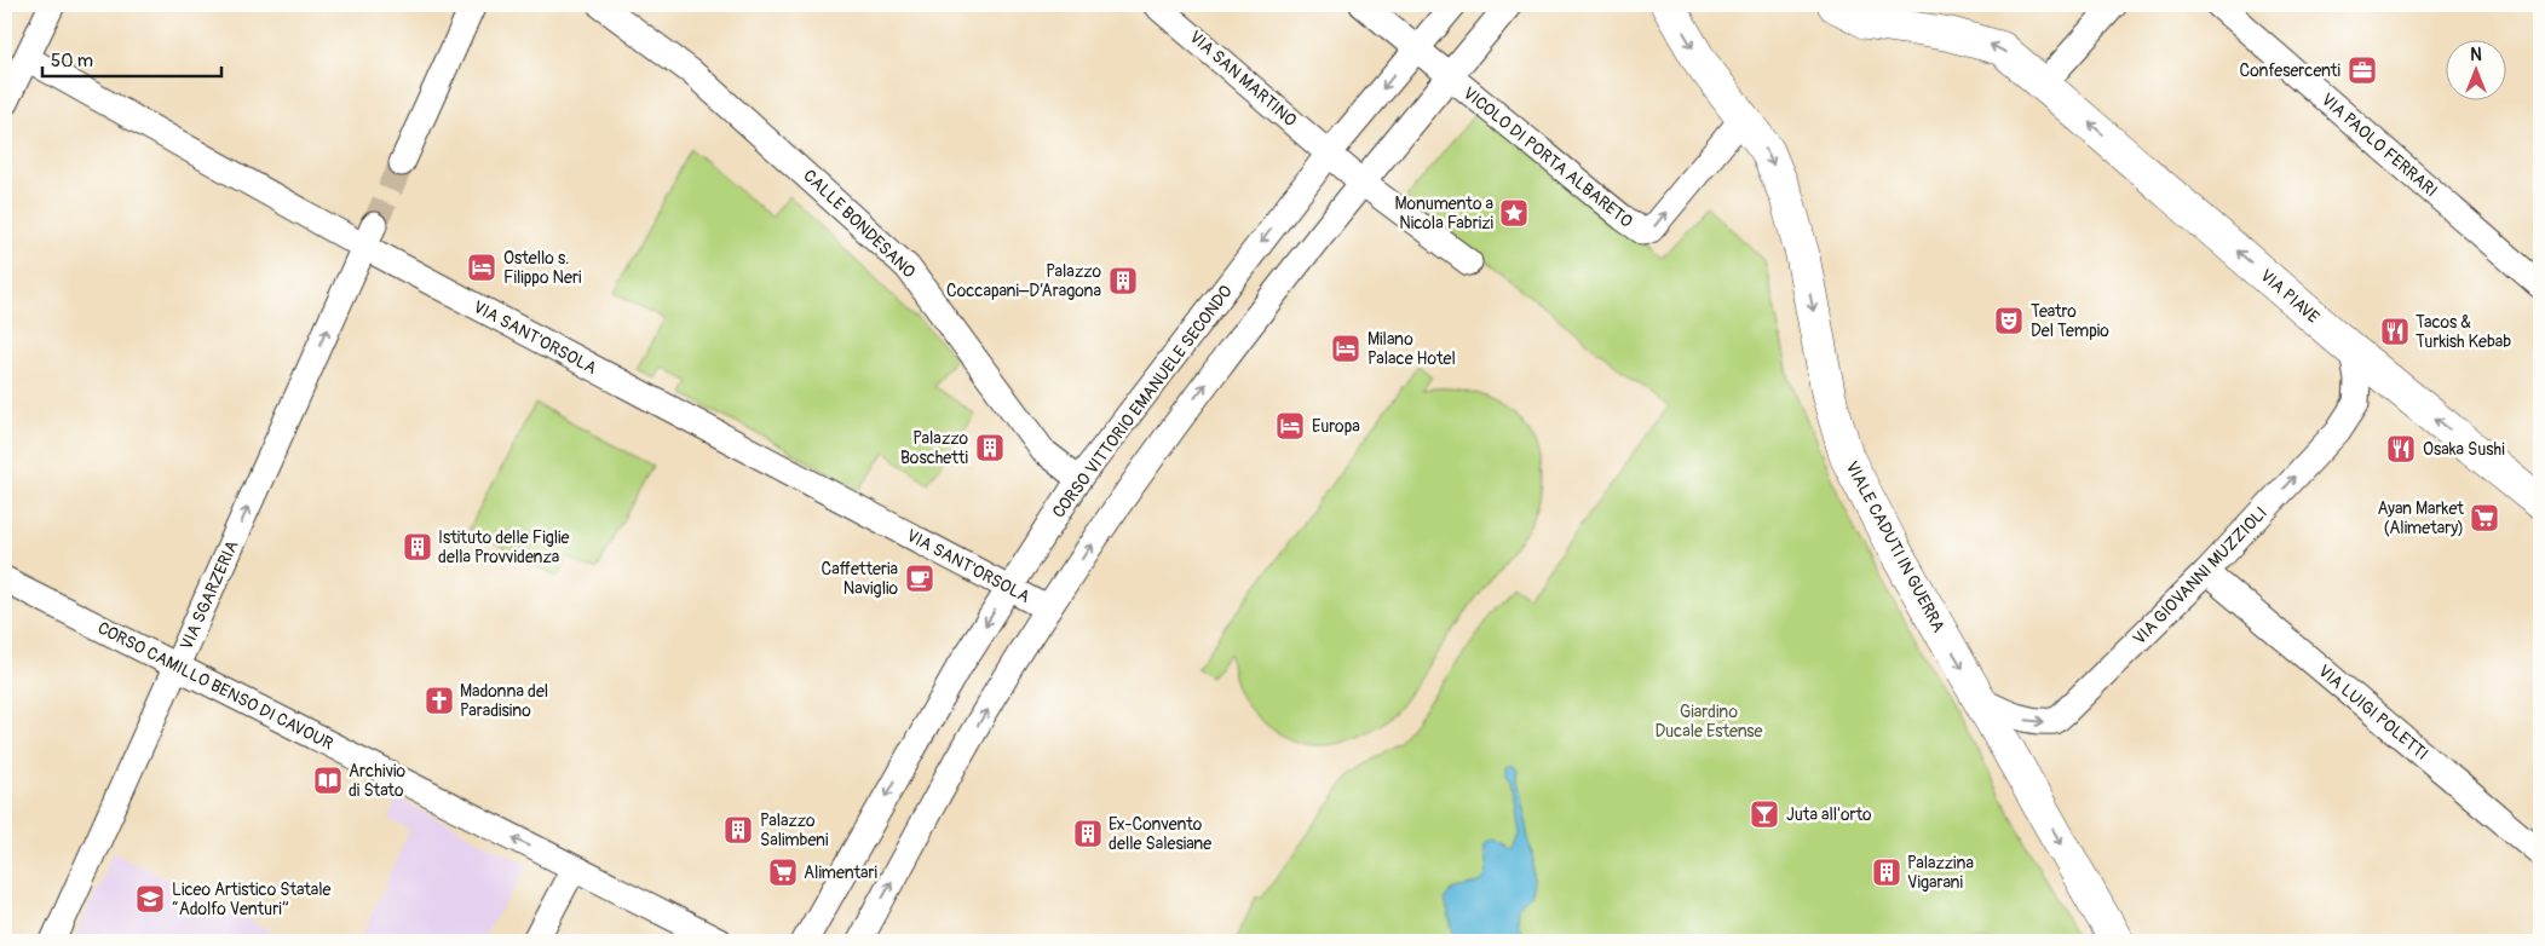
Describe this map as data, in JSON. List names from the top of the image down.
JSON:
{
  "streets": {
    "main road": ["VIA PIAVE", "VIALE CADUTI IN GUERRA"],
    "street": [
      "VIA SAN MARTINO",
      "VIA PAOLO FERRARI",
      "VICOLO DI PORTA ALBARETO",
      "CALLE BONDESANO",
      "VIA SANT'ORSOLA",
      "CORSO VITTORIO EMANUELE SECONDO",
      "VIA GIOVANNI MUZZIOLI",
      "VIA SGARZERIA",
      "CORSO CAMILLO BENSO DI CAVOUR",
      "VIA LUIGI POLETTI"
    ]
  },
  "crossings": [
    ["VIA SAN MARTINO", "CORSO VITTORIO EMANUELE SECONDO"],
    ["VICOLO DI PORTA ALBARETO", "VIALE CADUTI IN GUERRA"],
    ["CALLE BONDESANO", "CORSO VITTORIO EMANUELE SECONDO"],
    ["VIA PIAVE", "VIA GIOVANNI MUZZIOLI"],
    ["VIA SANT'ORSOLA", "CORSO VITTORIO EMANUELE SECONDO"],
    ["VIA SANT'ORSOLA", "VIA SGARZERIA"],
    ["VIALE CADUTI IN GUERRA", "VIA GIOVANNI MUZZIOLI"],
    ["VIA GIOVANNI MUZZIOLI", "VIA LUIGI POLETTI"],
    ["VIA SGARZERIA", "CORSO CAMILLO BENSO DI CAVOUR"]
  ],
  "one_way": [
    "VIA PIAVE",
    "VIALE CADUTI IN GUERRA",
    "VIA GIOVANNI MUZZIOLI",
    "VIA SGARZERIA",
    "CORSO CAMILLO BENSO DI CAVOUR"
  ],
  "parks": ["Giardino Ducale Estense"],
  "places": {
    "office": ["Confesercenti"],
    "place": ["Monumento a Nicola Fabrizi"],
    "hotel": ["Ostello s. Filippo Neri", "Milano Palace Hotel", "Europa"],
    "building": [
      "Palazzo Coccapani–D’Aragona",
      "Palazzo Boschetti",
      "Istituto delle Figlie della Provvidenza",
      "Palazzo Salimbeni",
      "Ex-Convento delle Salesiane",
      "Palazzina Vigarani"
    ],
    "theatre": ["Teatro Del Tempio"],
    "restaurant": ["Tacos & Turkish Kebab", "Osaka Sushi"],
    "supermarket": ["Ayan Market (Alimetary)", "Alimentari"],
    "cafe": ["Caffetteria Naviglio"],
    "church": ["Madonna del Paradisino"],
    "library": ["Archivio di Stato"],
    "bar": ["Juta all'orto"],
    "school or university": ["Liceo Artistico Statale “Adolfo Venturi”"]
  },
  "scale_bar": "50 m",
  "north": "top"
}
